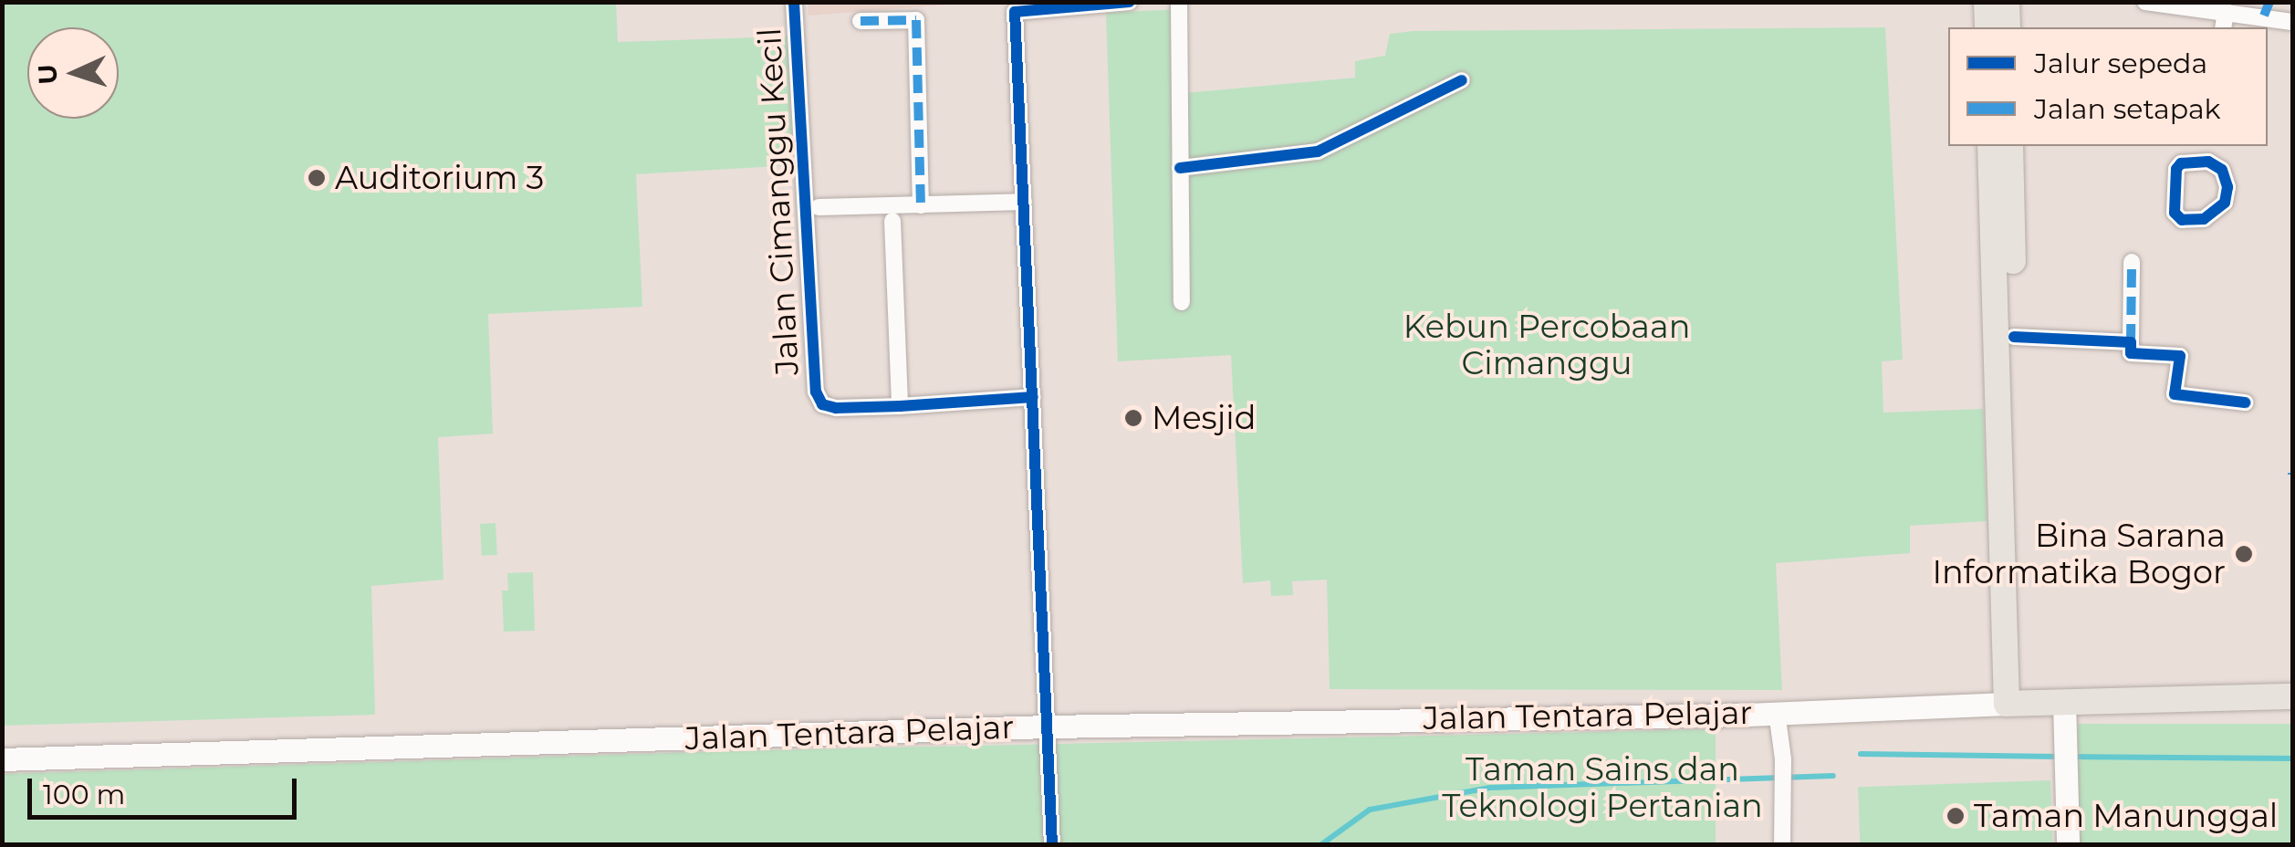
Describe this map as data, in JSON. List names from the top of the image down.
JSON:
{
  "streets": {
    "main road": ["Jalan Tentara Pelajar"],
    "street": ["Jalan Cimanggu Kecil"]
  },
  "parks": ["Kebun Percobaan Cimanggu", "Taman Sains dan Teknologi Pertanian"],
  "places": [
    "Auditorium 3",
    "Mesjid",
    "Bina Sarana Informatika Bogor",
    "Taman Manunggal"
  ],
  "legend": ["Jalur sepeda", "Jalan setapak"],
  "scale_bar": "100 m",
  "north": "left"
}
